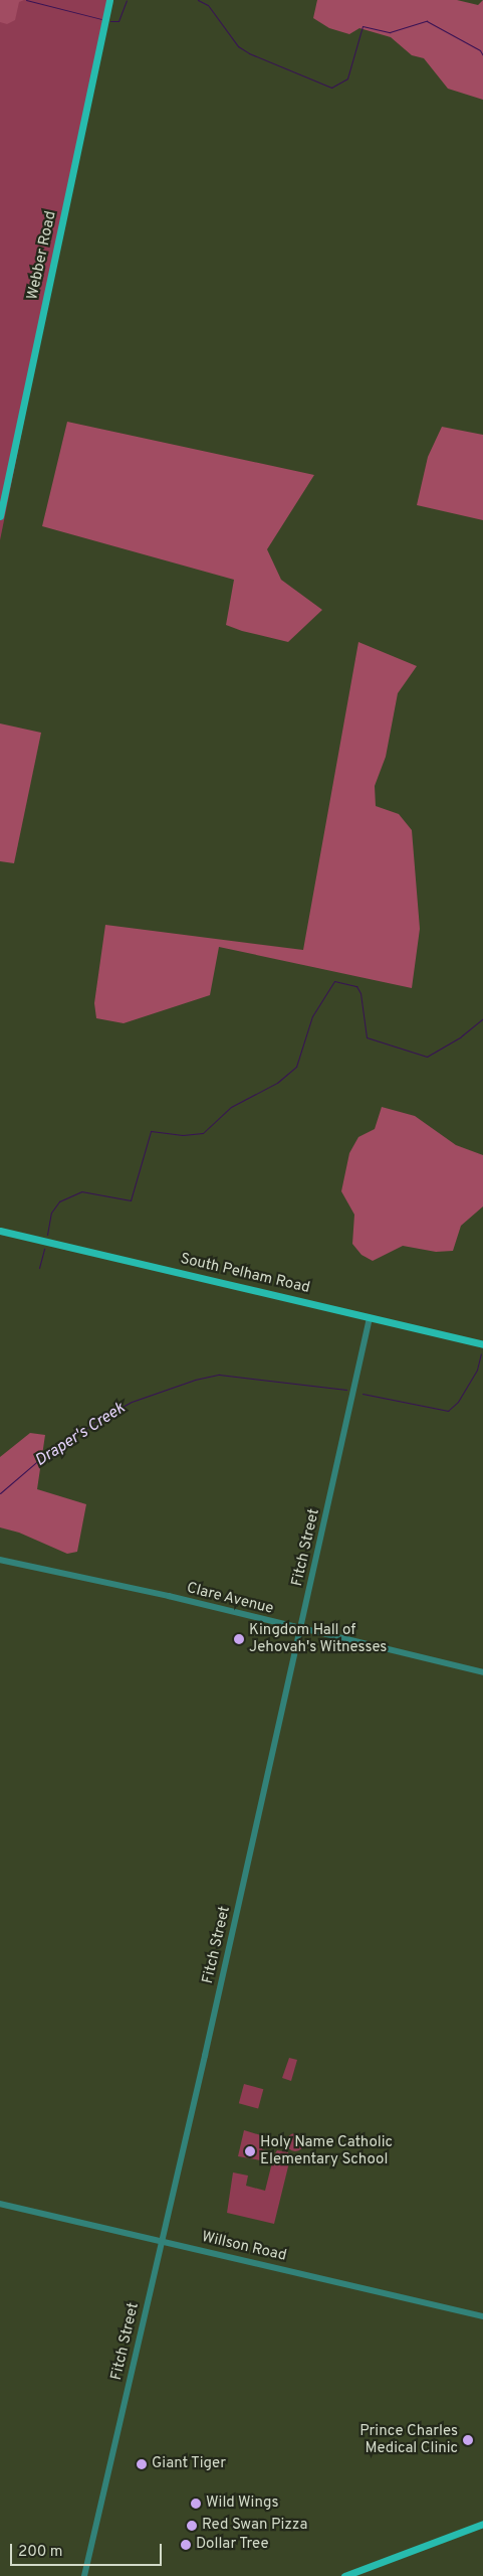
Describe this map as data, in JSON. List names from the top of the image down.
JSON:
{
  "streets": {
    "main road": ["Webber Road", "South Pelham Road"],
    "street": ["Fitch Street", "Clare Avenue", "Willson Road"]
  },
  "crossings": [
    ["South Pelham Road", "Fitch Street"],
    ["Fitch Street", "Clare Avenue"],
    ["Fitch Street", "Willson Road"]
  ],
  "water": ["Draper's Creek"],
  "places": [
    "Kingdom Hall of Jehovah's Witnesses",
    "Holy Name Catholic Elementary School",
    "Prince Charles Medical Clinic",
    "Giant Tiger",
    "Wild Wings",
    "Red Swan Pizza",
    "Dollar Tree"
  ],
  "scale_bar": "200 m"
}
